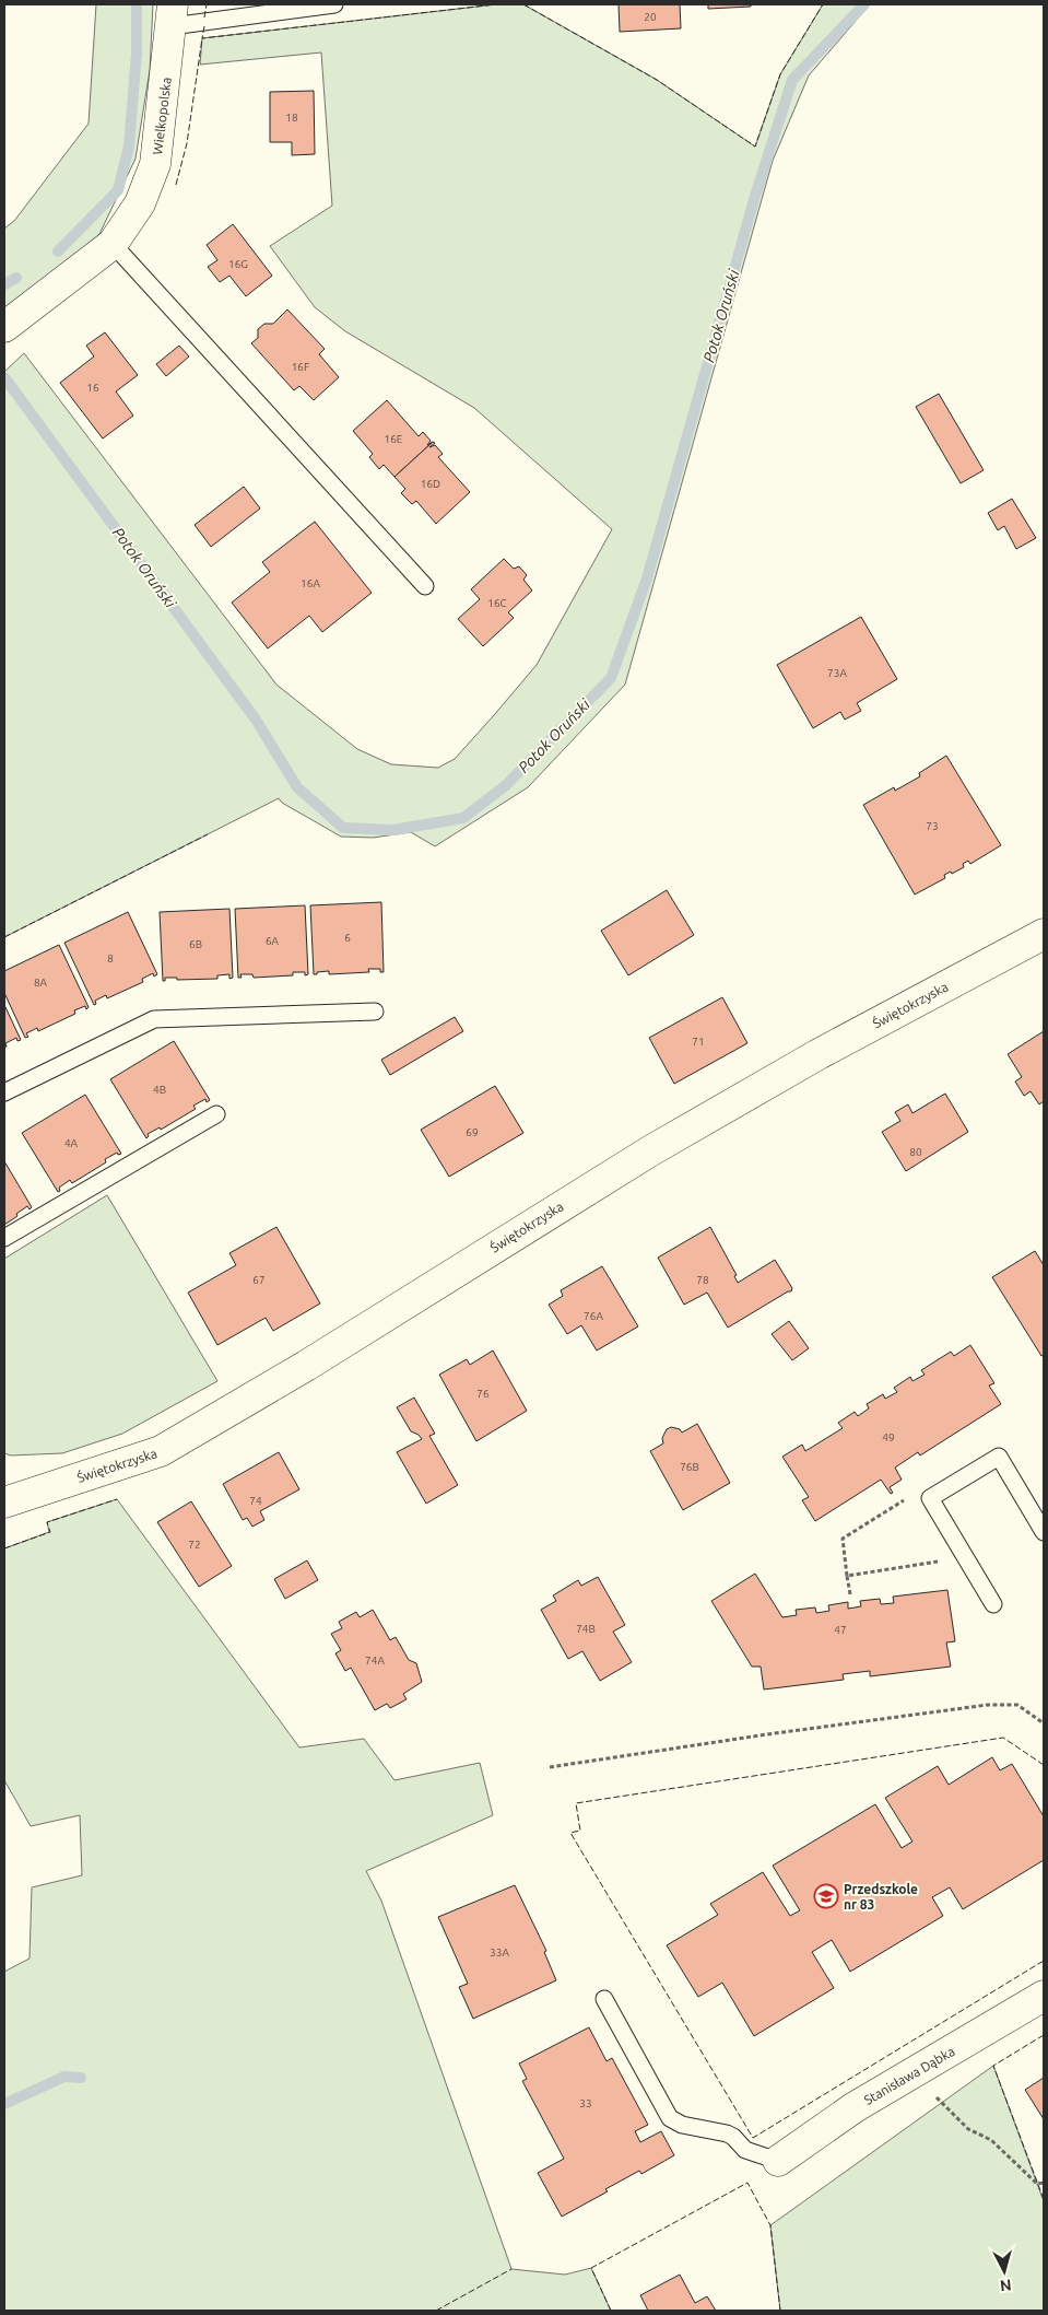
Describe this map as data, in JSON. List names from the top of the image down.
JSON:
{
  "streets": {
    "main road": ["Wielkopolska", "Świętokrzyska", "Stanisława Dąbka"]
  },
  "water": ["Potok Oruński"],
  "places": {
    "school or university": ["Przedszkole nr 83"]
  },
  "house_numbers": [
    "20",
    "18",
    "16G",
    "16F",
    "16",
    "16E",
    "16D",
    "16A",
    "16C",
    "73A",
    "73",
    "6",
    "6A",
    "6B",
    "8",
    "8A",
    "71",
    "4B",
    "69",
    "4A",
    "80",
    "67",
    "78",
    "76A",
    "76",
    "49",
    "76B",
    "74",
    "72",
    "74B",
    "47",
    "74A",
    "33A",
    "33"
  ],
  "north": "bottom"
}
